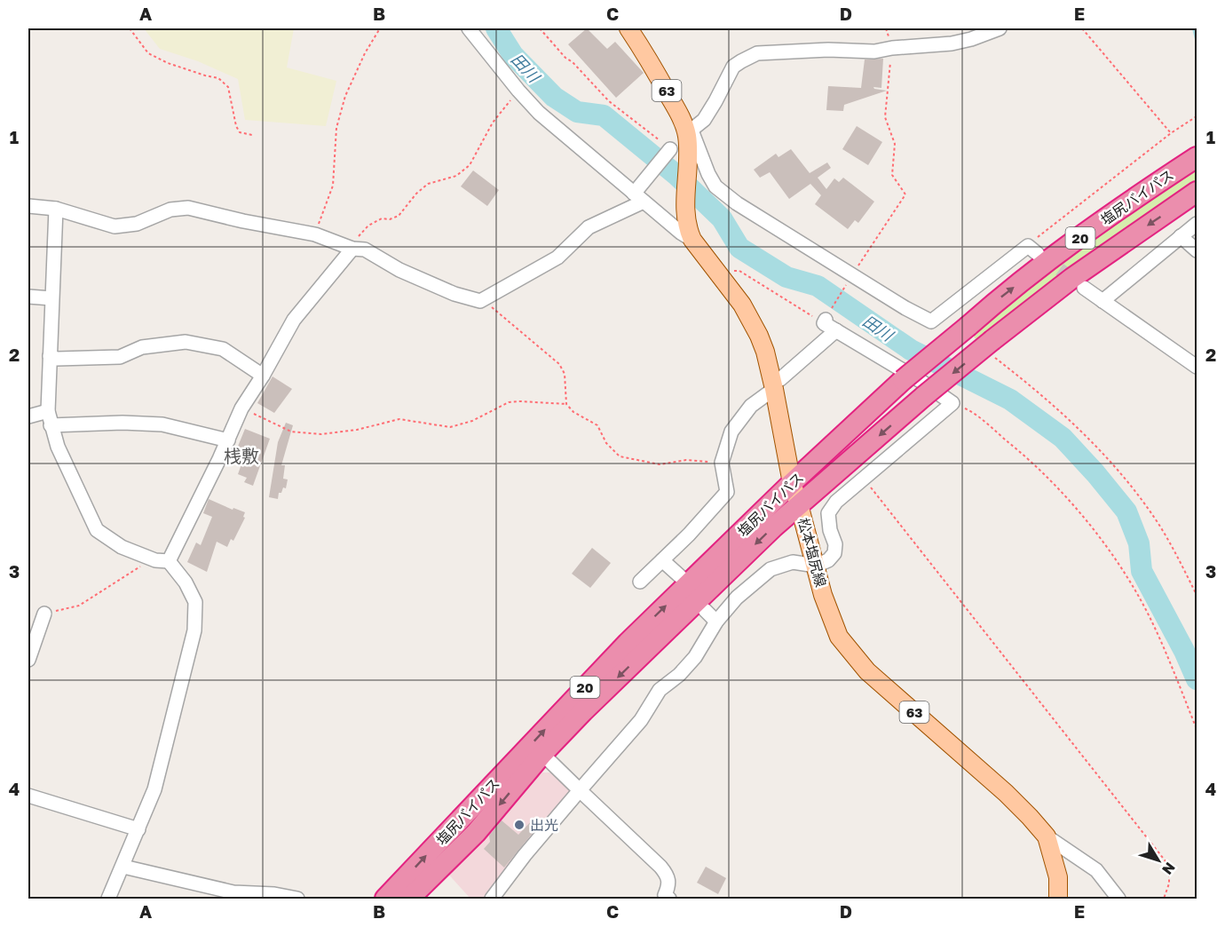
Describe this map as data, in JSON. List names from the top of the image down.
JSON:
{
  "streets": {
    "highway": ["塩尻バイパス", "20"],
    "main road": ["63", "松本塩尻線"]
  },
  "crossings": [
    ["塩尻バイパス", "松本塩尻線"]
  ],
  "districts": ["桟敷"],
  "water": ["田川"],
  "places": ["出光"],
  "north": "bottom right",
  "grid": {
    "columns": [
      "A",
      "B",
      "C",
      "D",
      "E"
    ],
    "rows": [
      "1",
      "2",
      "3",
      "4"
    ]
  }
}
